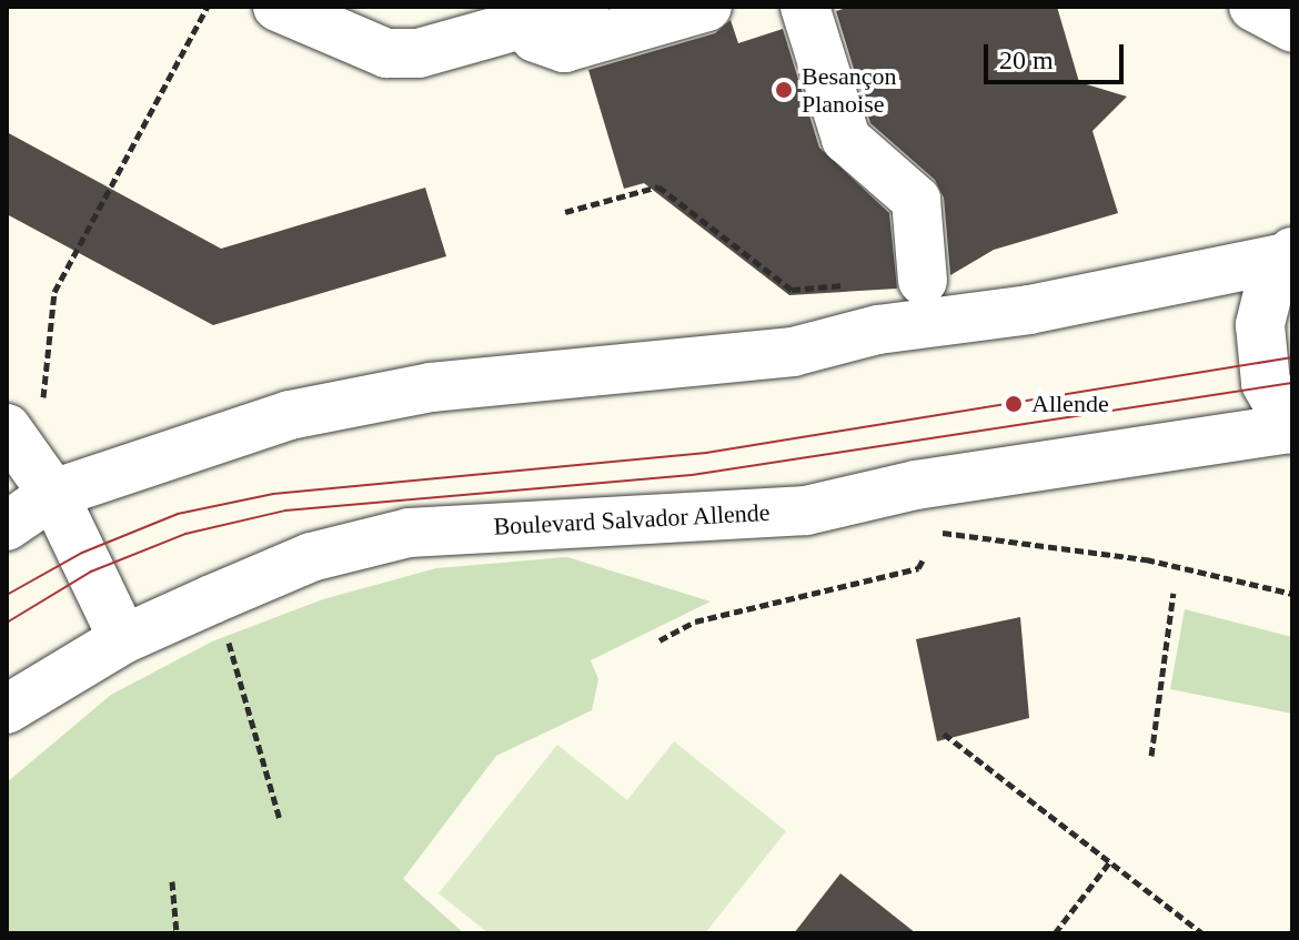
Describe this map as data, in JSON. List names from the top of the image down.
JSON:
{
  "streets": {
    "street": ["Boulevard Salvador Allende"]
  },
  "places": ["Besançon Planoise", "Allende"],
  "scale_bar": "20 m"
}
